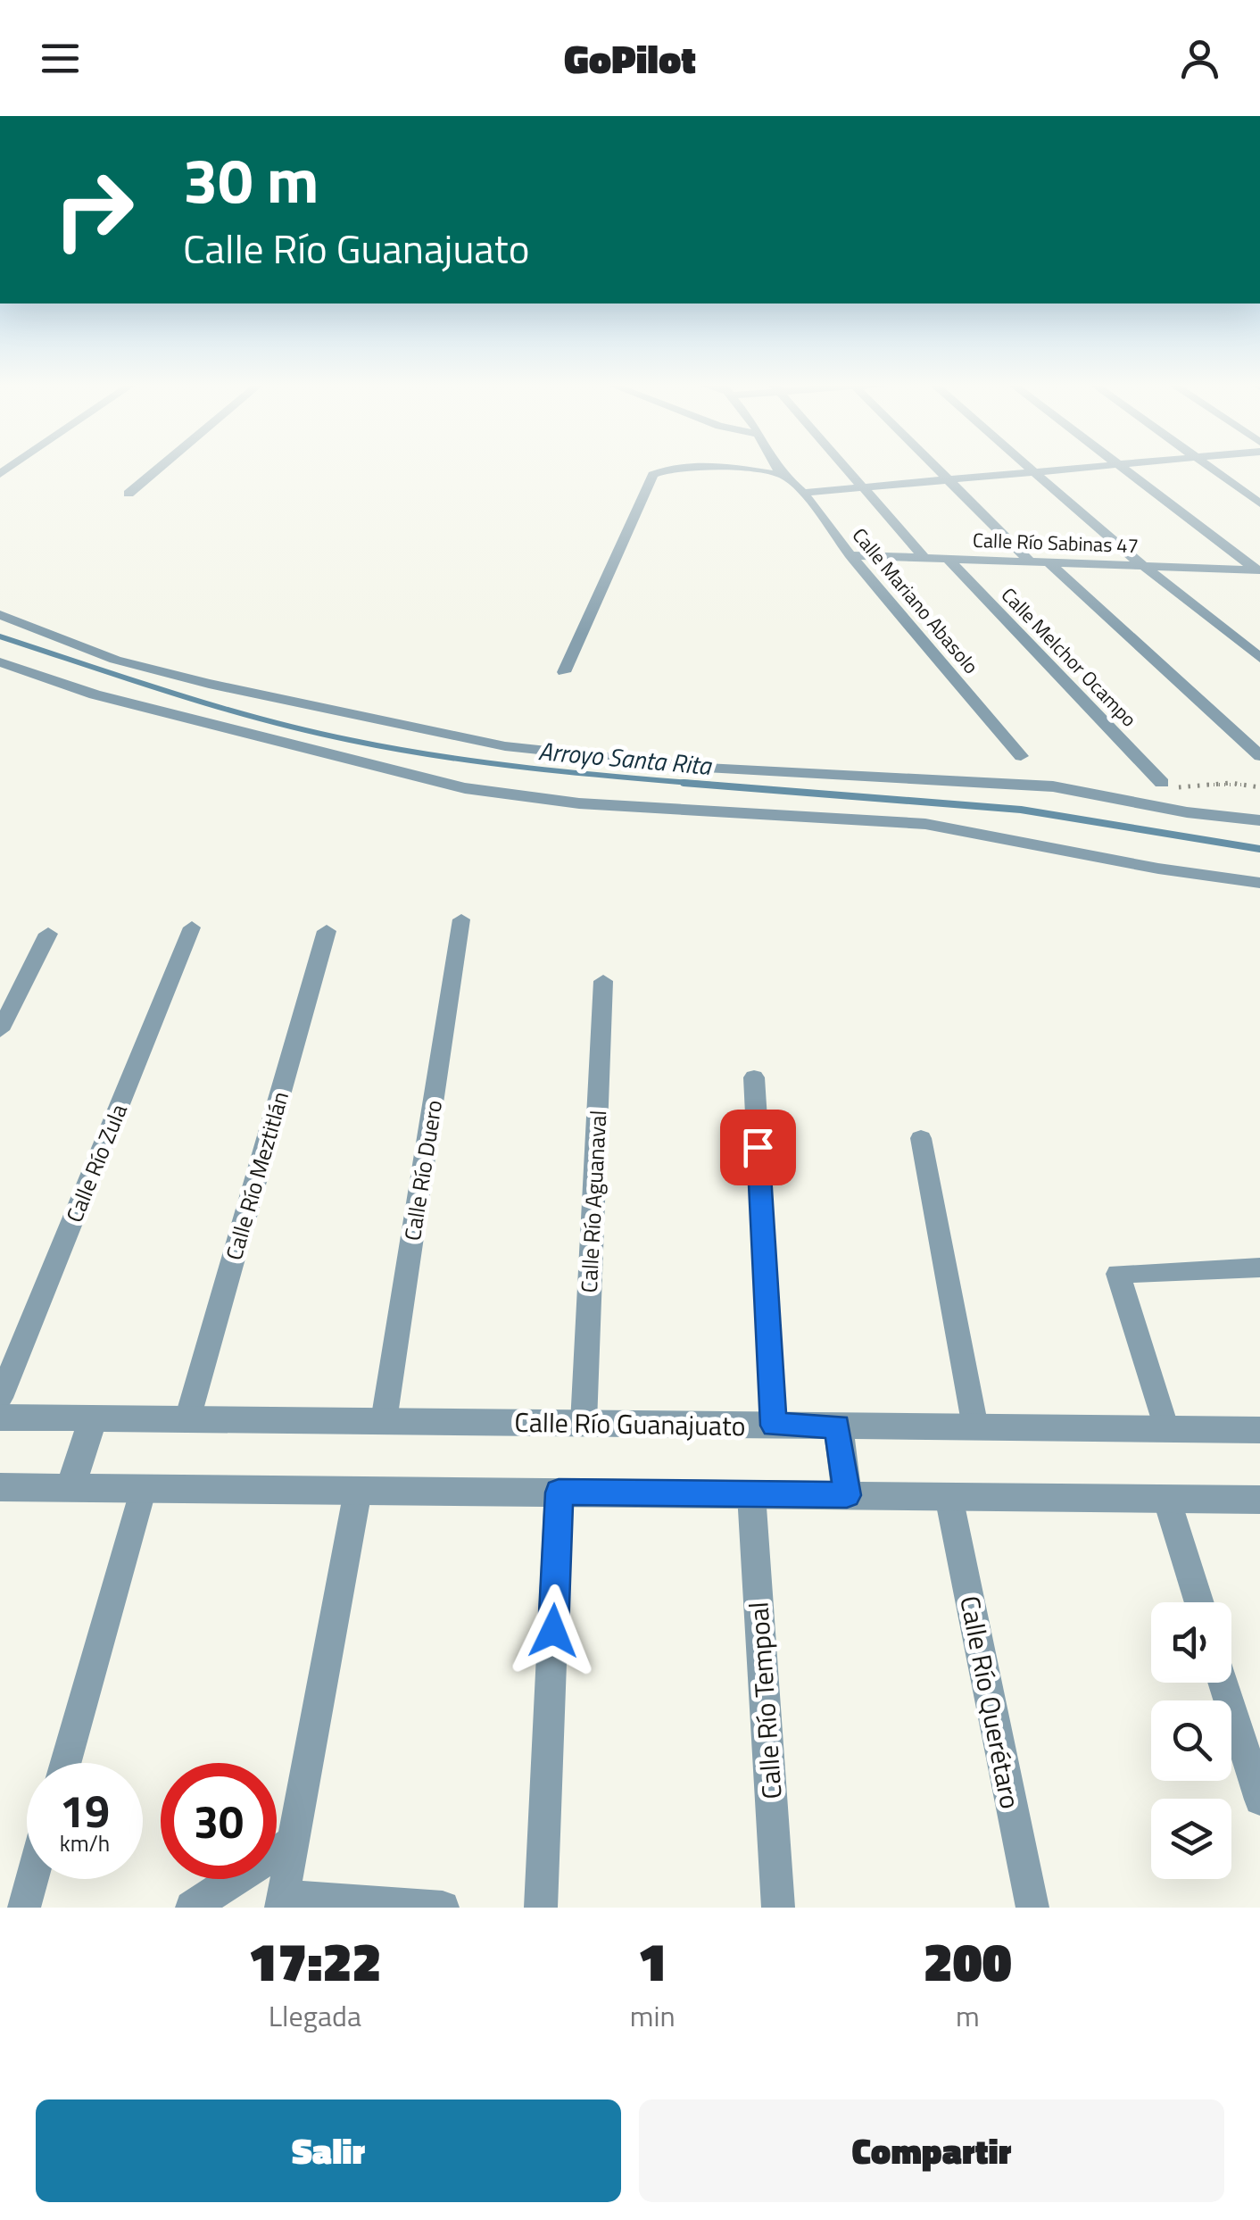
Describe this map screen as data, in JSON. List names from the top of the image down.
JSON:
{
  "streets": {
    "street": [
      "Calle Río Sabinas 47",
      "Calle Mariano Abasolo",
      "Calle Melchor Ocampo",
      "Calle Río Zula",
      "Calle Río Duero",
      "Calle Río Meztitlán",
      "Calle Río Aguanaval",
      "Calle Río Guanajuato",
      "Calle Río Tempoal",
      "Calle Río Querétaro"
    ]
  },
  "crossings": [
    ["Calle Río Sabinas 47", "Calle Mariano Abasolo"],
    ["Calle Río Sabinas 47", "Calle Melchor Ocampo"],
    ["Calle Río Duero", "Calle Río Guanajuato"],
    ["Calle Río Meztitlán", "Calle Río Guanajuato"],
    ["Calle Río Aguanaval", "Calle Río Guanajuato"]
  ],
  "water": ["Arroyo Santa Rita"],
  "page": {
    "header": "GoPilot",
    "turn": ["30 m", "Calle Río Guanajuato"],
    "speed": "19 km/h",
    "limit": "30",
    "eta": [
      "17:22",
      "Llegada",
      "1",
      "min",
      "200",
      "m"
    ],
    "buttons": ["Salir", "Compartir"]
  }
}
